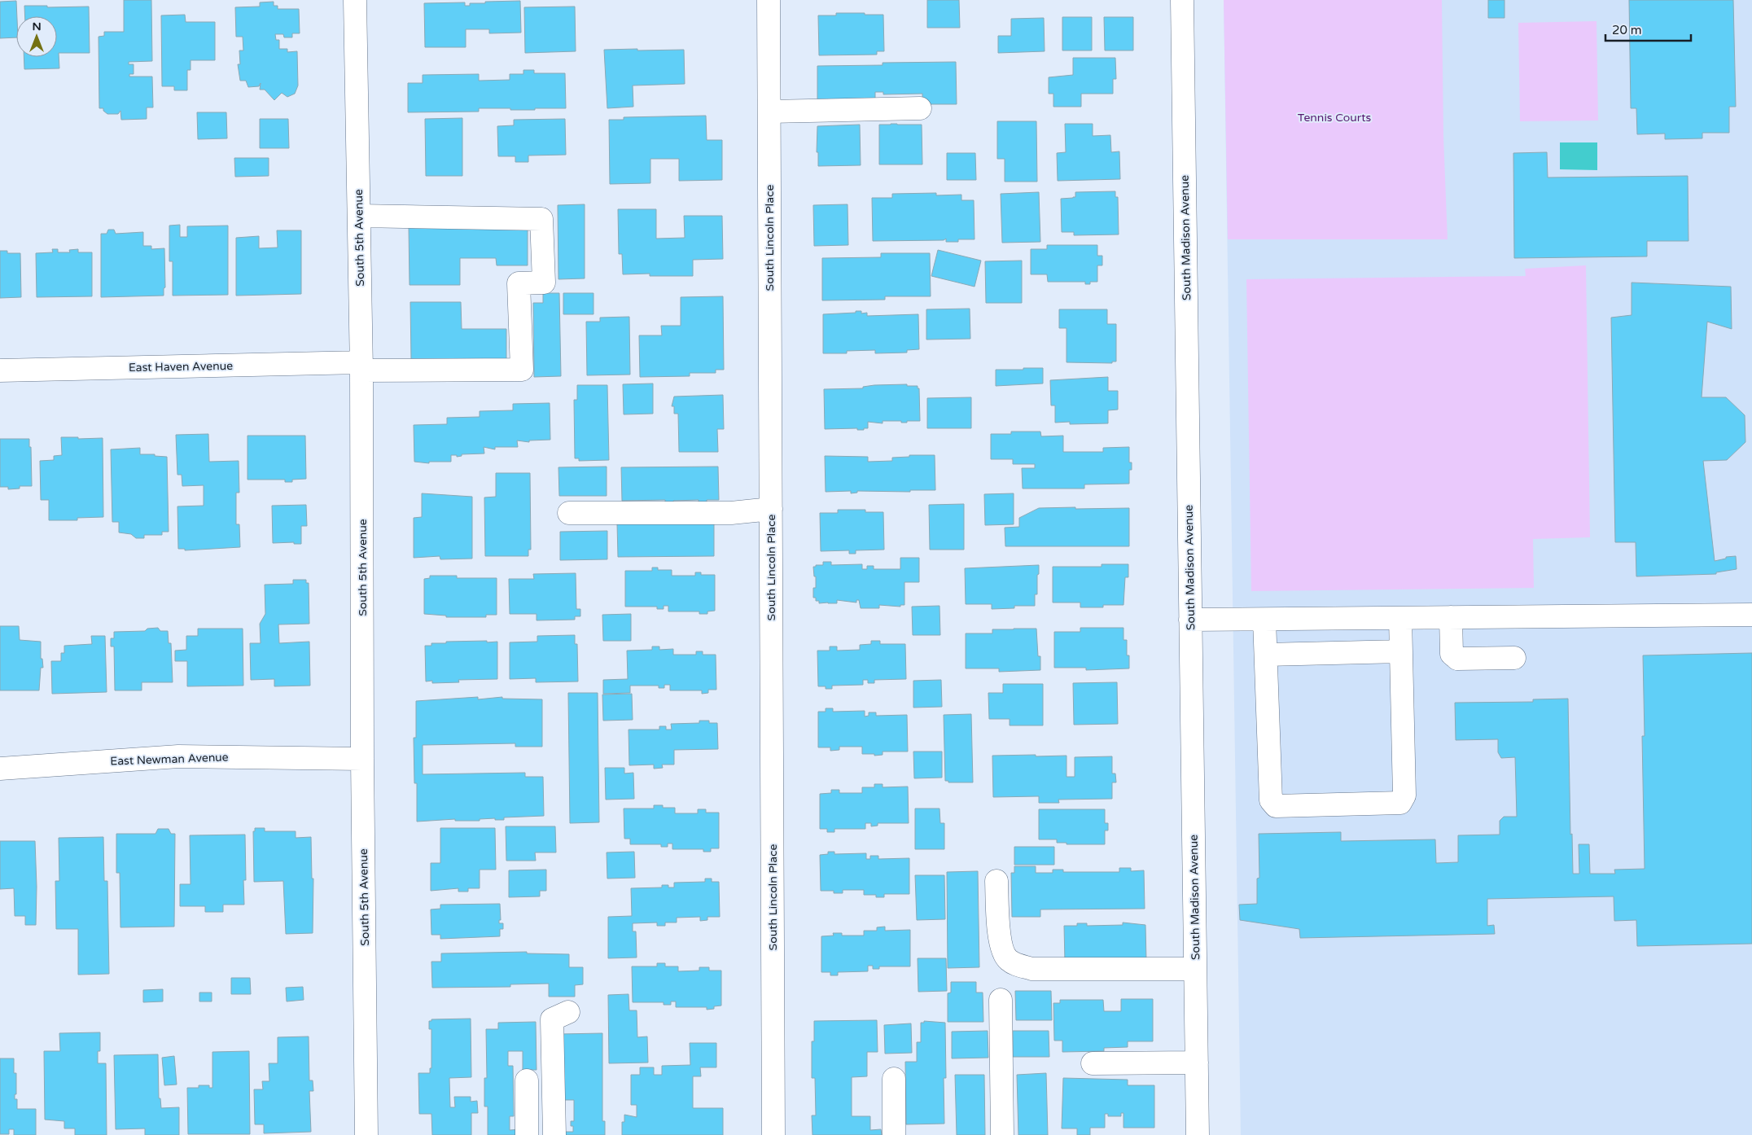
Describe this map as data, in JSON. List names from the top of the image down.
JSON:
{
  "streets": {
    "street": [
      "South 5th Avenue",
      "South Lincoln Place",
      "South Madison Avenue",
      "East Haven Avenue",
      "East Newman Avenue"
    ]
  },
  "crossings": [
    ["South 5th Avenue", "East Haven Avenue"],
    ["South 5th Avenue", "East Newman Avenue"]
  ],
  "parks": ["Tennis Courts"],
  "scale_bar": "20 m",
  "north": "top"
}
